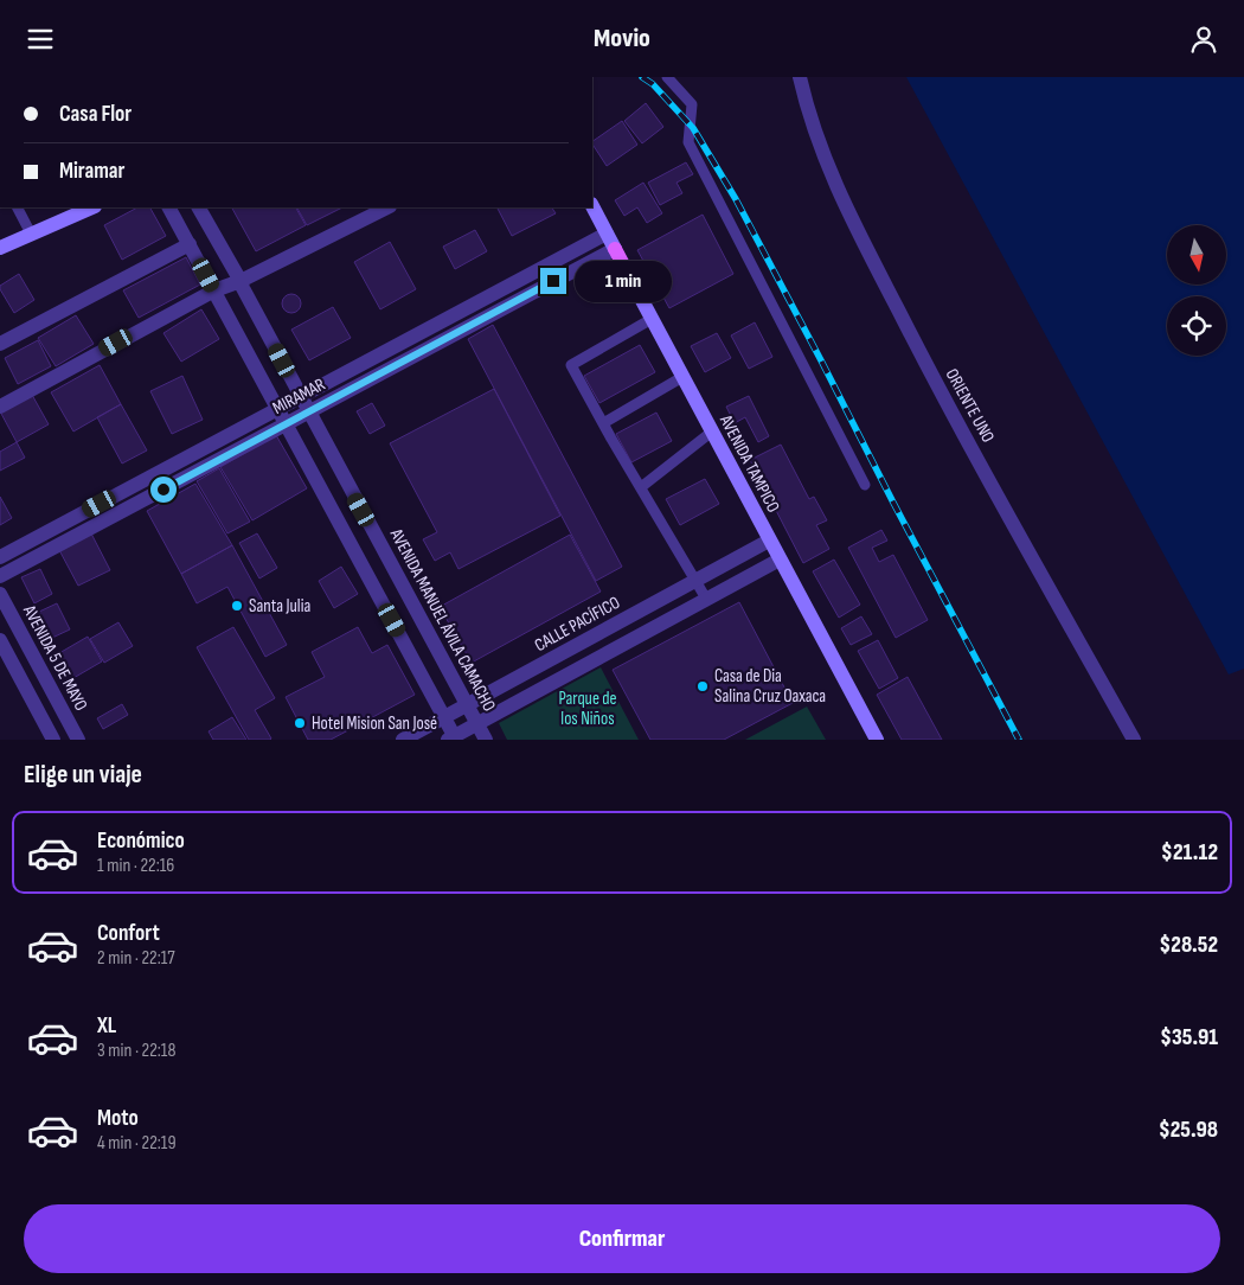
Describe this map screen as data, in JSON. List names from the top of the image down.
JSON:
{
  "streets": {
    "main road": ["AVENIDA TAMPICO"],
    "street": [
      "MIRAMAR",
      "ORIENTE UNO",
      "AVENIDA MANUEL ÁVILA CAMACHO",
      "CALLE PACÍFICO",
      "AVENIDA 5 DE MAYO"
    ]
  },
  "crossings": [
    ["MIRAMAR", "AVENIDA TAMPICO"],
    ["MIRAMAR", "AVENIDA MANUEL ÁVILA CAMACHO"],
    ["AVENIDA TAMPICO", "CALLE PACÍFICO"],
    ["AVENIDA MANUEL ÁVILA CAMACHO", "CALLE PACÍFICO"]
  ],
  "parks": ["Parque de los Niños"],
  "places": ["Santa Julia", "Casa de Dia Salina Cruz Oaxaca", "Hotel Mision San José"],
  "north": "bottom",
  "page": {
    "header": "Movio",
    "banner": ["Casa Flor", "Miramar"],
    "bubble": "1 min",
    "heading": "Elige un viaje",
    "list": [
      {
        "name": "Económico",
        "note": "1 min · 22:16",
        "value": "$21.12"
      },
      {
        "name": "Confort",
        "note": "2 min · 22:17",
        "value": "$28.52"
      },
      {
        "name": "XL",
        "note": "3 min · 22:18",
        "value": "$35.91"
      },
      {
        "name": "Moto",
        "note": "4 min · 22:19",
        "value": "$25.98"
      }
    ],
    "buttons": "Confirmar"
  }
}
